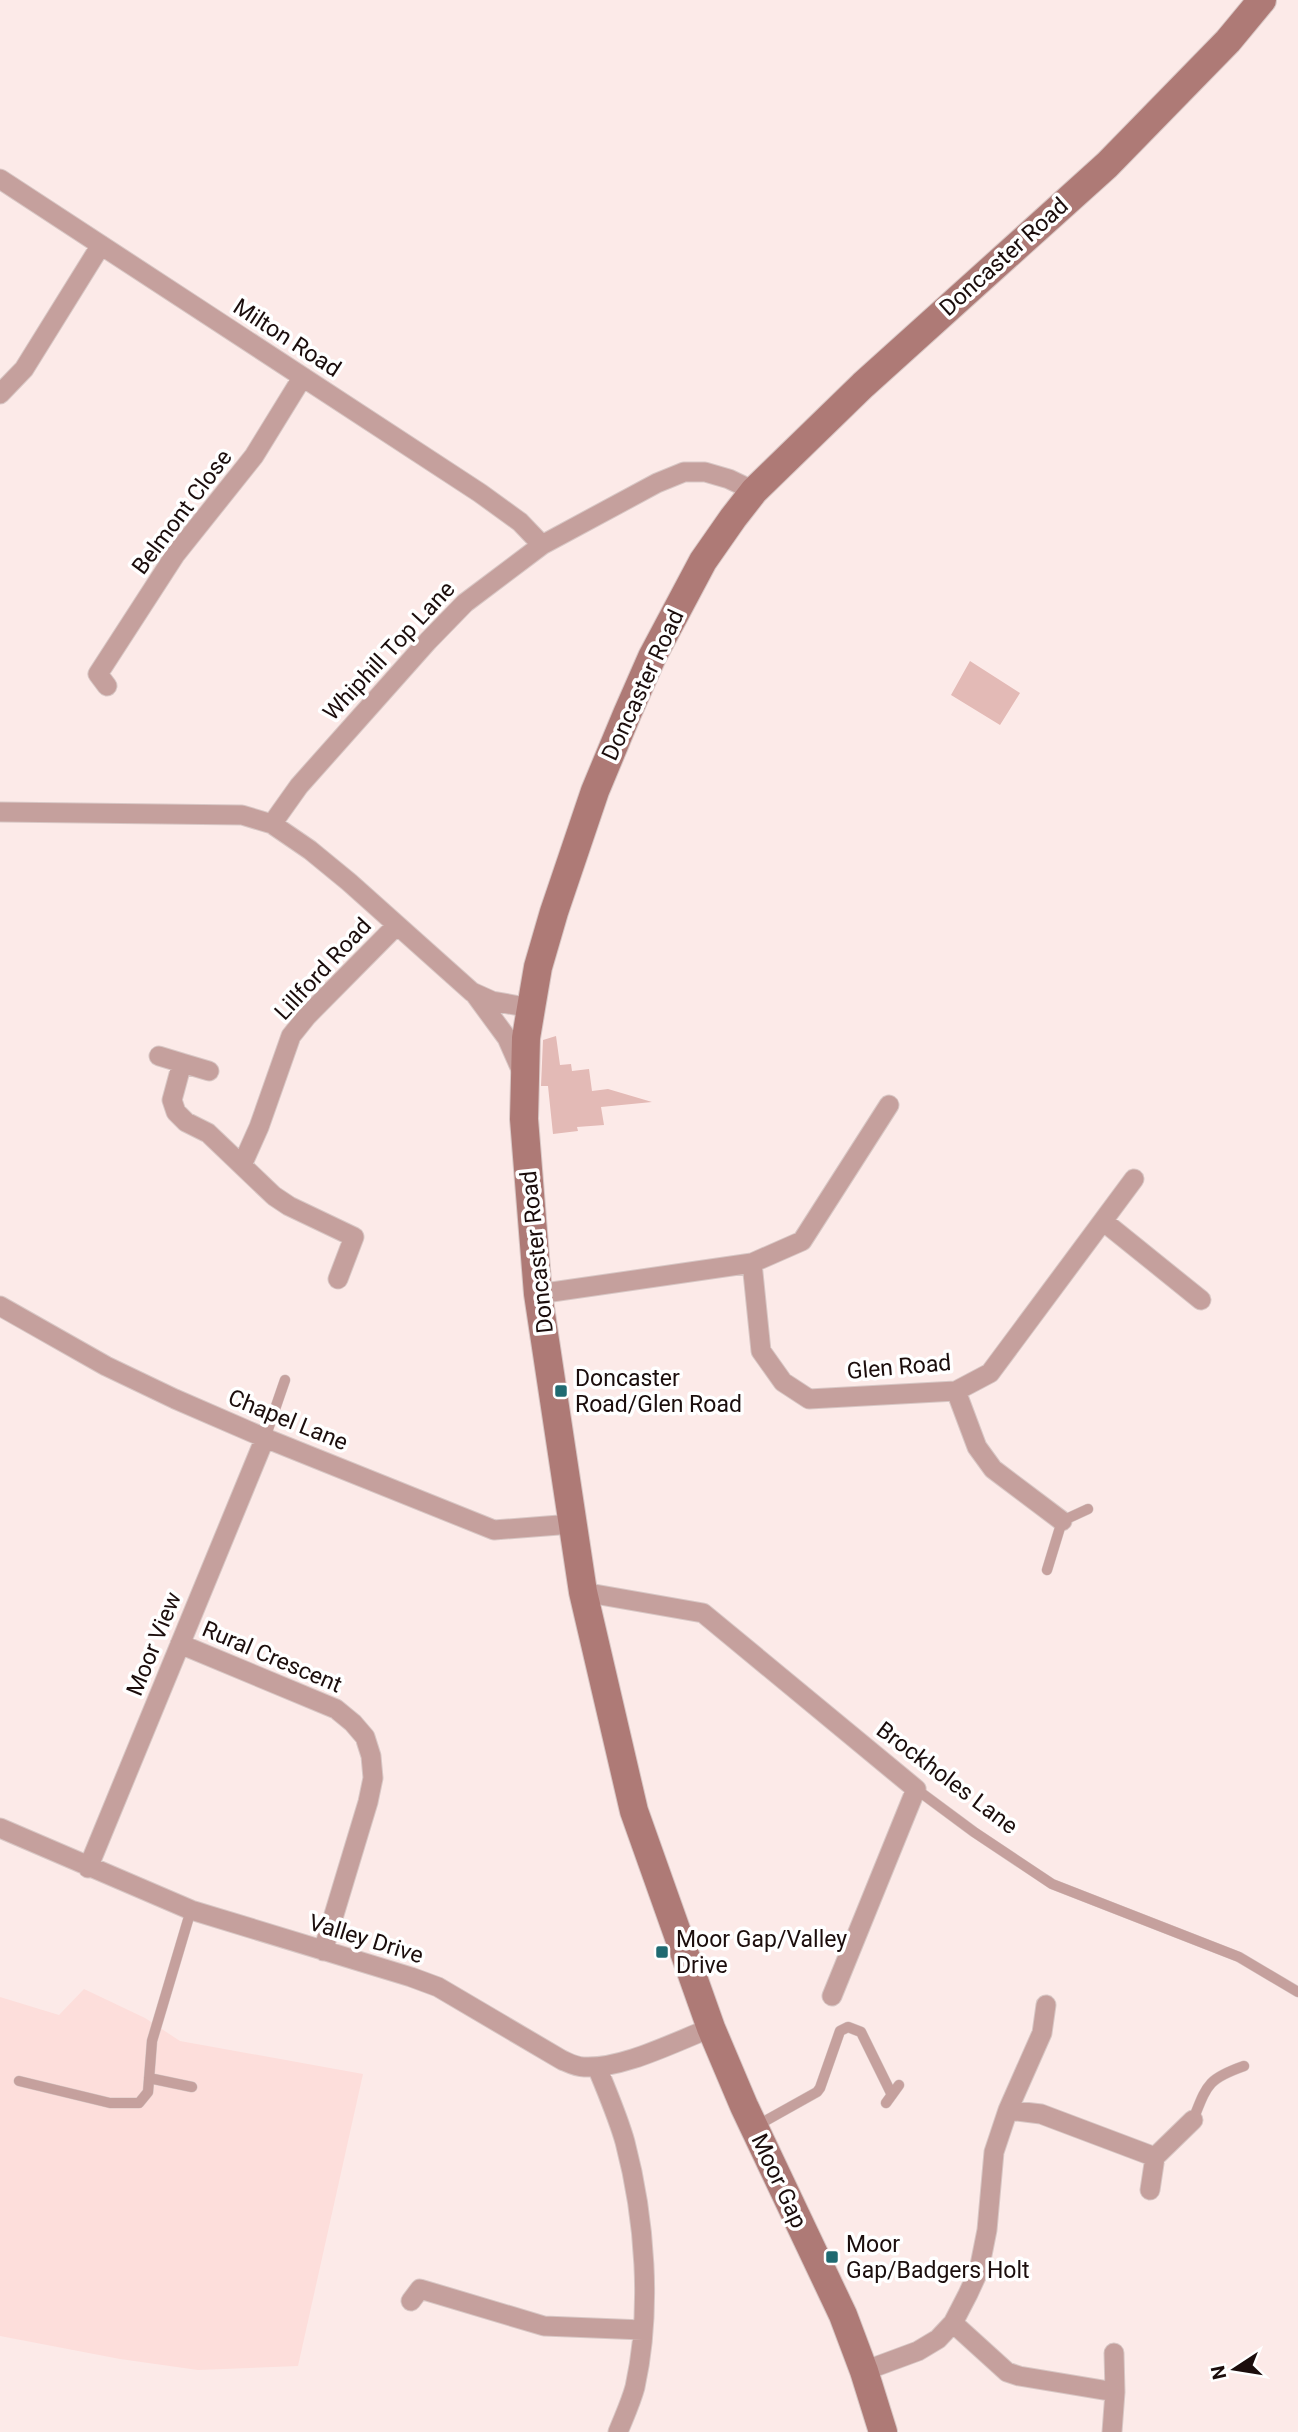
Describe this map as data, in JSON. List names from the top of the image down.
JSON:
{
  "streets": {
    "main road": ["Doncaster Road", "Moor Gap"],
    "street": [
      "Milton Road",
      "Belmont Close",
      "Whiphill Top Lane",
      "Lillford Road",
      "Glen Road",
      "Chapel Lane",
      "Moor View",
      "Rural Crescent",
      "Brockholes Lane",
      "Valley Drive"
    ]
  },
  "crossings": [
    ["Doncaster Road", "Whiphill Top Lane"],
    ["Doncaster Road", "Chapel Lane"],
    ["Doncaster Road", "Brockholes Lane"],
    ["Doncaster Road", "Moor Gap"],
    ["Milton Road", "Belmont Close"],
    ["Milton Road", "Whiphill Top Lane"],
    ["Chapel Lane", "Moor View"],
    ["Moor View", "Rural Crescent"],
    ["Moor View", "Valley Drive"],
    ["Rural Crescent", "Valley Drive"],
    ["Brockholes Lane", "Moor Gap"],
    ["Valley Drive", "Moor Gap"]
  ],
  "places": {
    "transit": ["Doncaster Road/Glen Road", "Moor Gap/Valley Drive", "Moor Gap/Badgers Holt"]
  },
  "north": "left"
}
